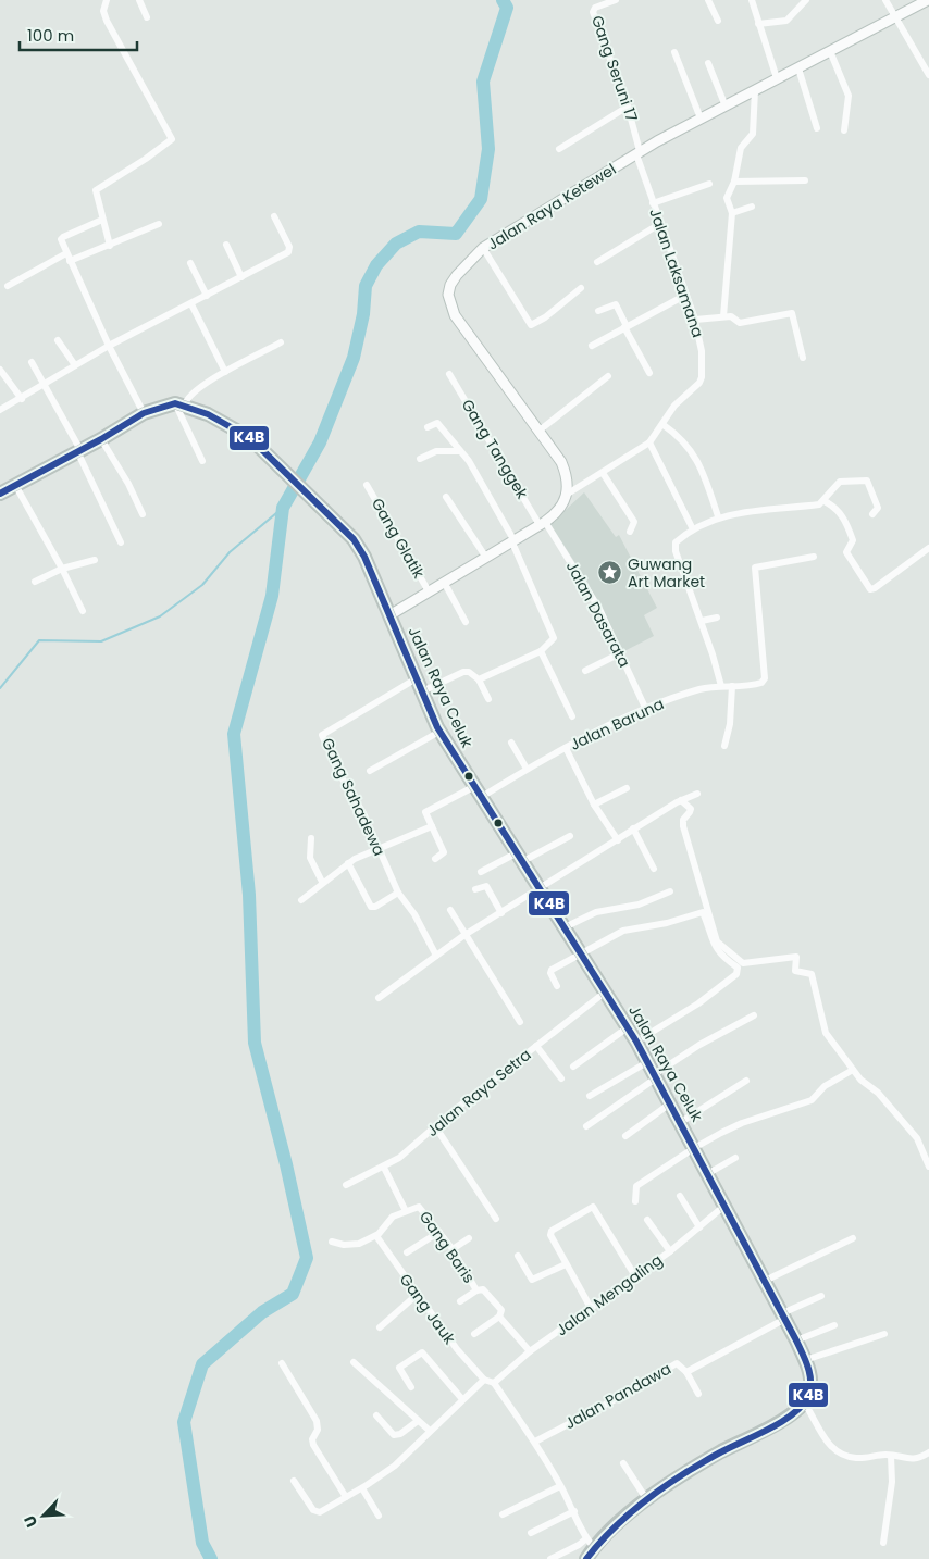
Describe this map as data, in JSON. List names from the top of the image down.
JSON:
{
  "streets": {
    "highway": ["Jalan Raya Celuk"],
    "main road": ["Jalan Raya Ketewel"],
    "street": [
      "Gang Seruni 17",
      "Jalan Laksamana",
      "Gang Tanggek",
      "Gang Glatik",
      "Jalan Dasarata",
      "Jalan Baruna",
      "Gang Sahadewa",
      "Jalan Raya Setra",
      "Gang Baris",
      "Jalan Mengaling",
      "Gang Jauk",
      "Jalan Pandawa"
    ]
  },
  "crossings": [
    ["Gang Seruni 17", "Jalan Raya Ketewel"],
    ["Gang Seruni 17", "Jalan Laksamana"],
    ["Jalan Raya Ketewel", "Jalan Laksamana"],
    ["Gang Tanggek", "Jalan Dasarata"],
    ["Jalan Dasarata", "Jalan Baruna"],
    ["Jalan Raya Celuk", "Jalan Baruna"],
    ["Jalan Raya Celuk", "Gang Sahadewa"],
    ["Jalan Raya Celuk", "Jalan Raya Setra"],
    ["Jalan Raya Celuk", "Jalan Mengaling"],
    ["Jalan Raya Celuk", "Jalan Pandawa"],
    ["Gang Baris", "Jalan Mengaling"],
    ["Gang Baris", "Gang Jauk"]
  ],
  "places": {
    "place": ["Guwang Art Market"]
  },
  "lines": ["transit line K4B"],
  "scale_bar": "100 m",
  "north": "bottom left"
}
